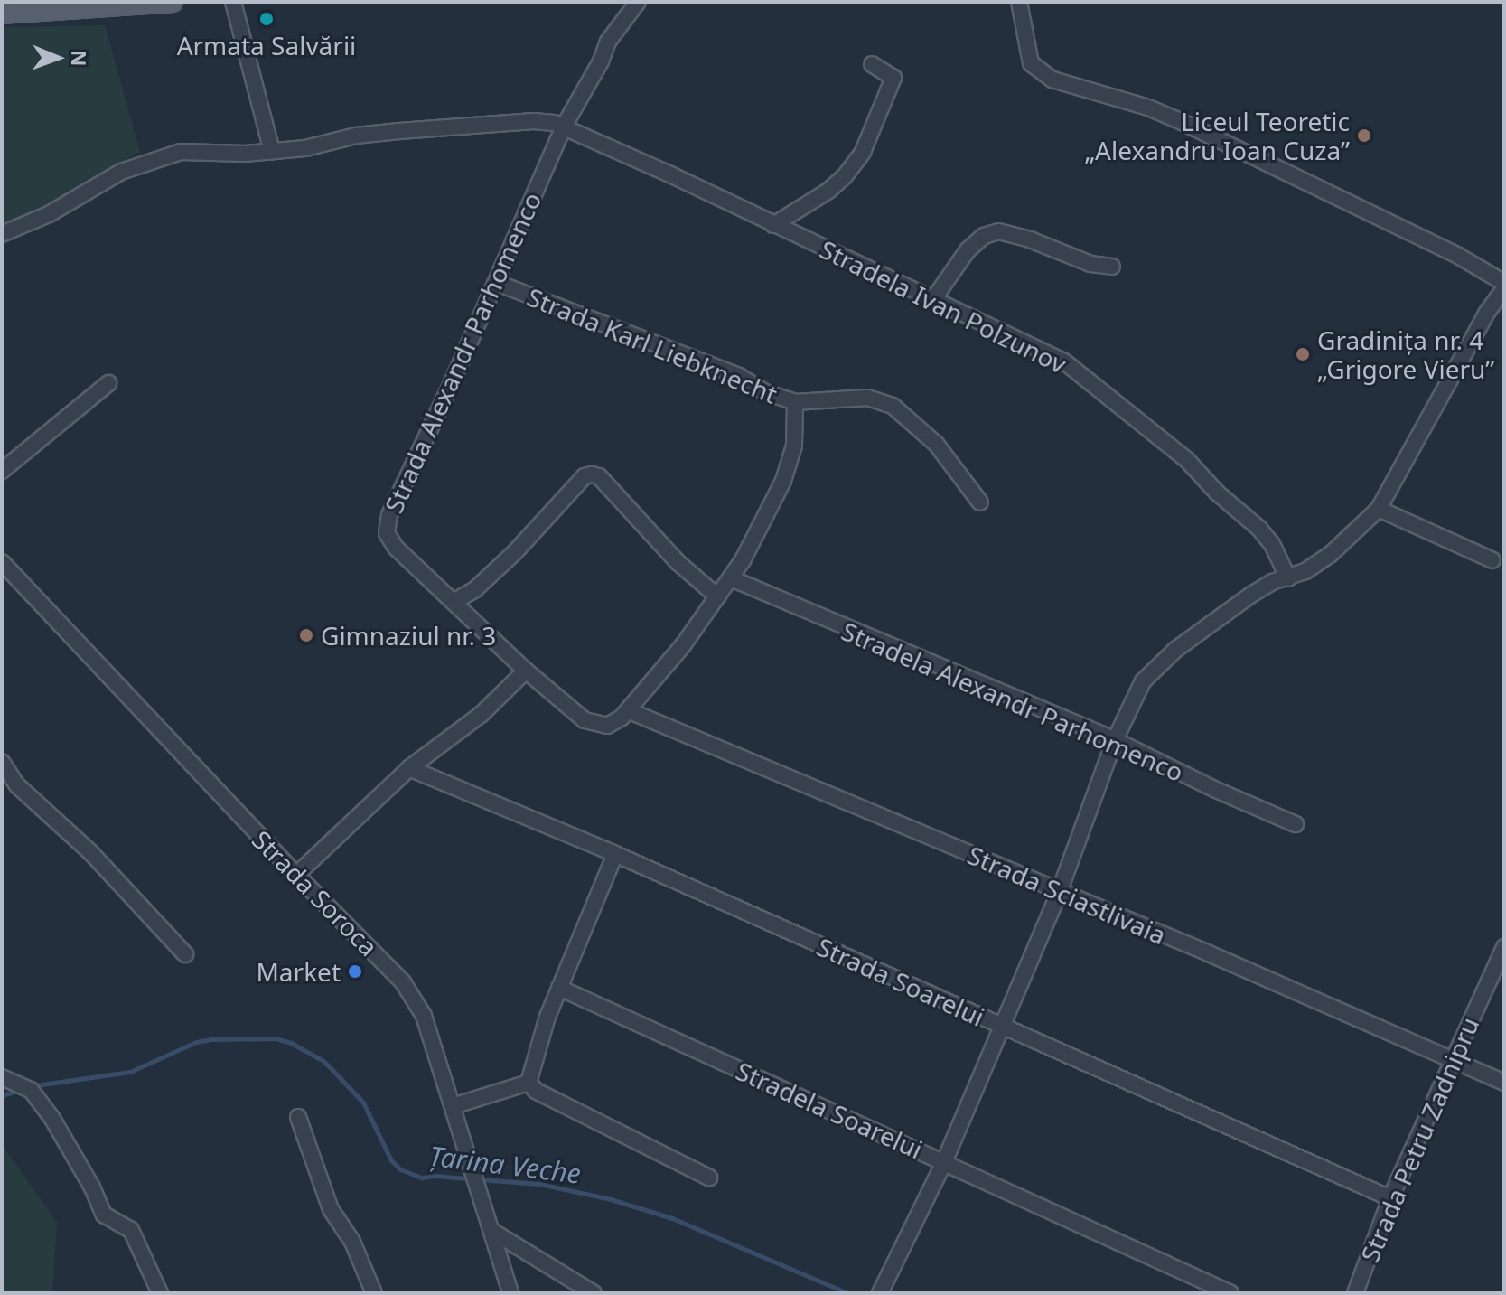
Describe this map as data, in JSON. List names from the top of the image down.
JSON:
{
  "streets": {
    "street": [
      "Stradela Ivan Polzunov",
      "Strada Karl Liebknecht",
      "Strada Alexandr Parhomenco",
      "Stradela Alexandr Parhomenco",
      "Strada Soroca",
      "Strada Sciastlivaia",
      "Strada Soarelui",
      "Stradela Soarelui",
      "Strada Petru Zadnipru"
    ]
  },
  "crossings": [
    ["Stradela Ivan Polzunov", "Strada Alexandr Parhomenco"],
    ["Strada Karl Liebknecht", "Strada Alexandr Parhomenco"],
    ["Strada Alexandr Parhomenco", "Stradela Alexandr Parhomenco"],
    ["Strada Alexandr Parhomenco", "Strada Sciastlivaia"],
    ["Strada Sciastlivaia", "Strada Petru Zadnipru"],
    ["Strada Soarelui", "Strada Petru Zadnipru"]
  ],
  "water": ["Țarina Veche"],
  "places": [
    "Armata Salvării",
    "Liceul Teoretic „Alexandru Ioan Cuza”",
    "Gradinița nr. 4 „Grigore Vieru”",
    "Gimnaziul nr. 3",
    "Market"
  ],
  "north": "right"
}
